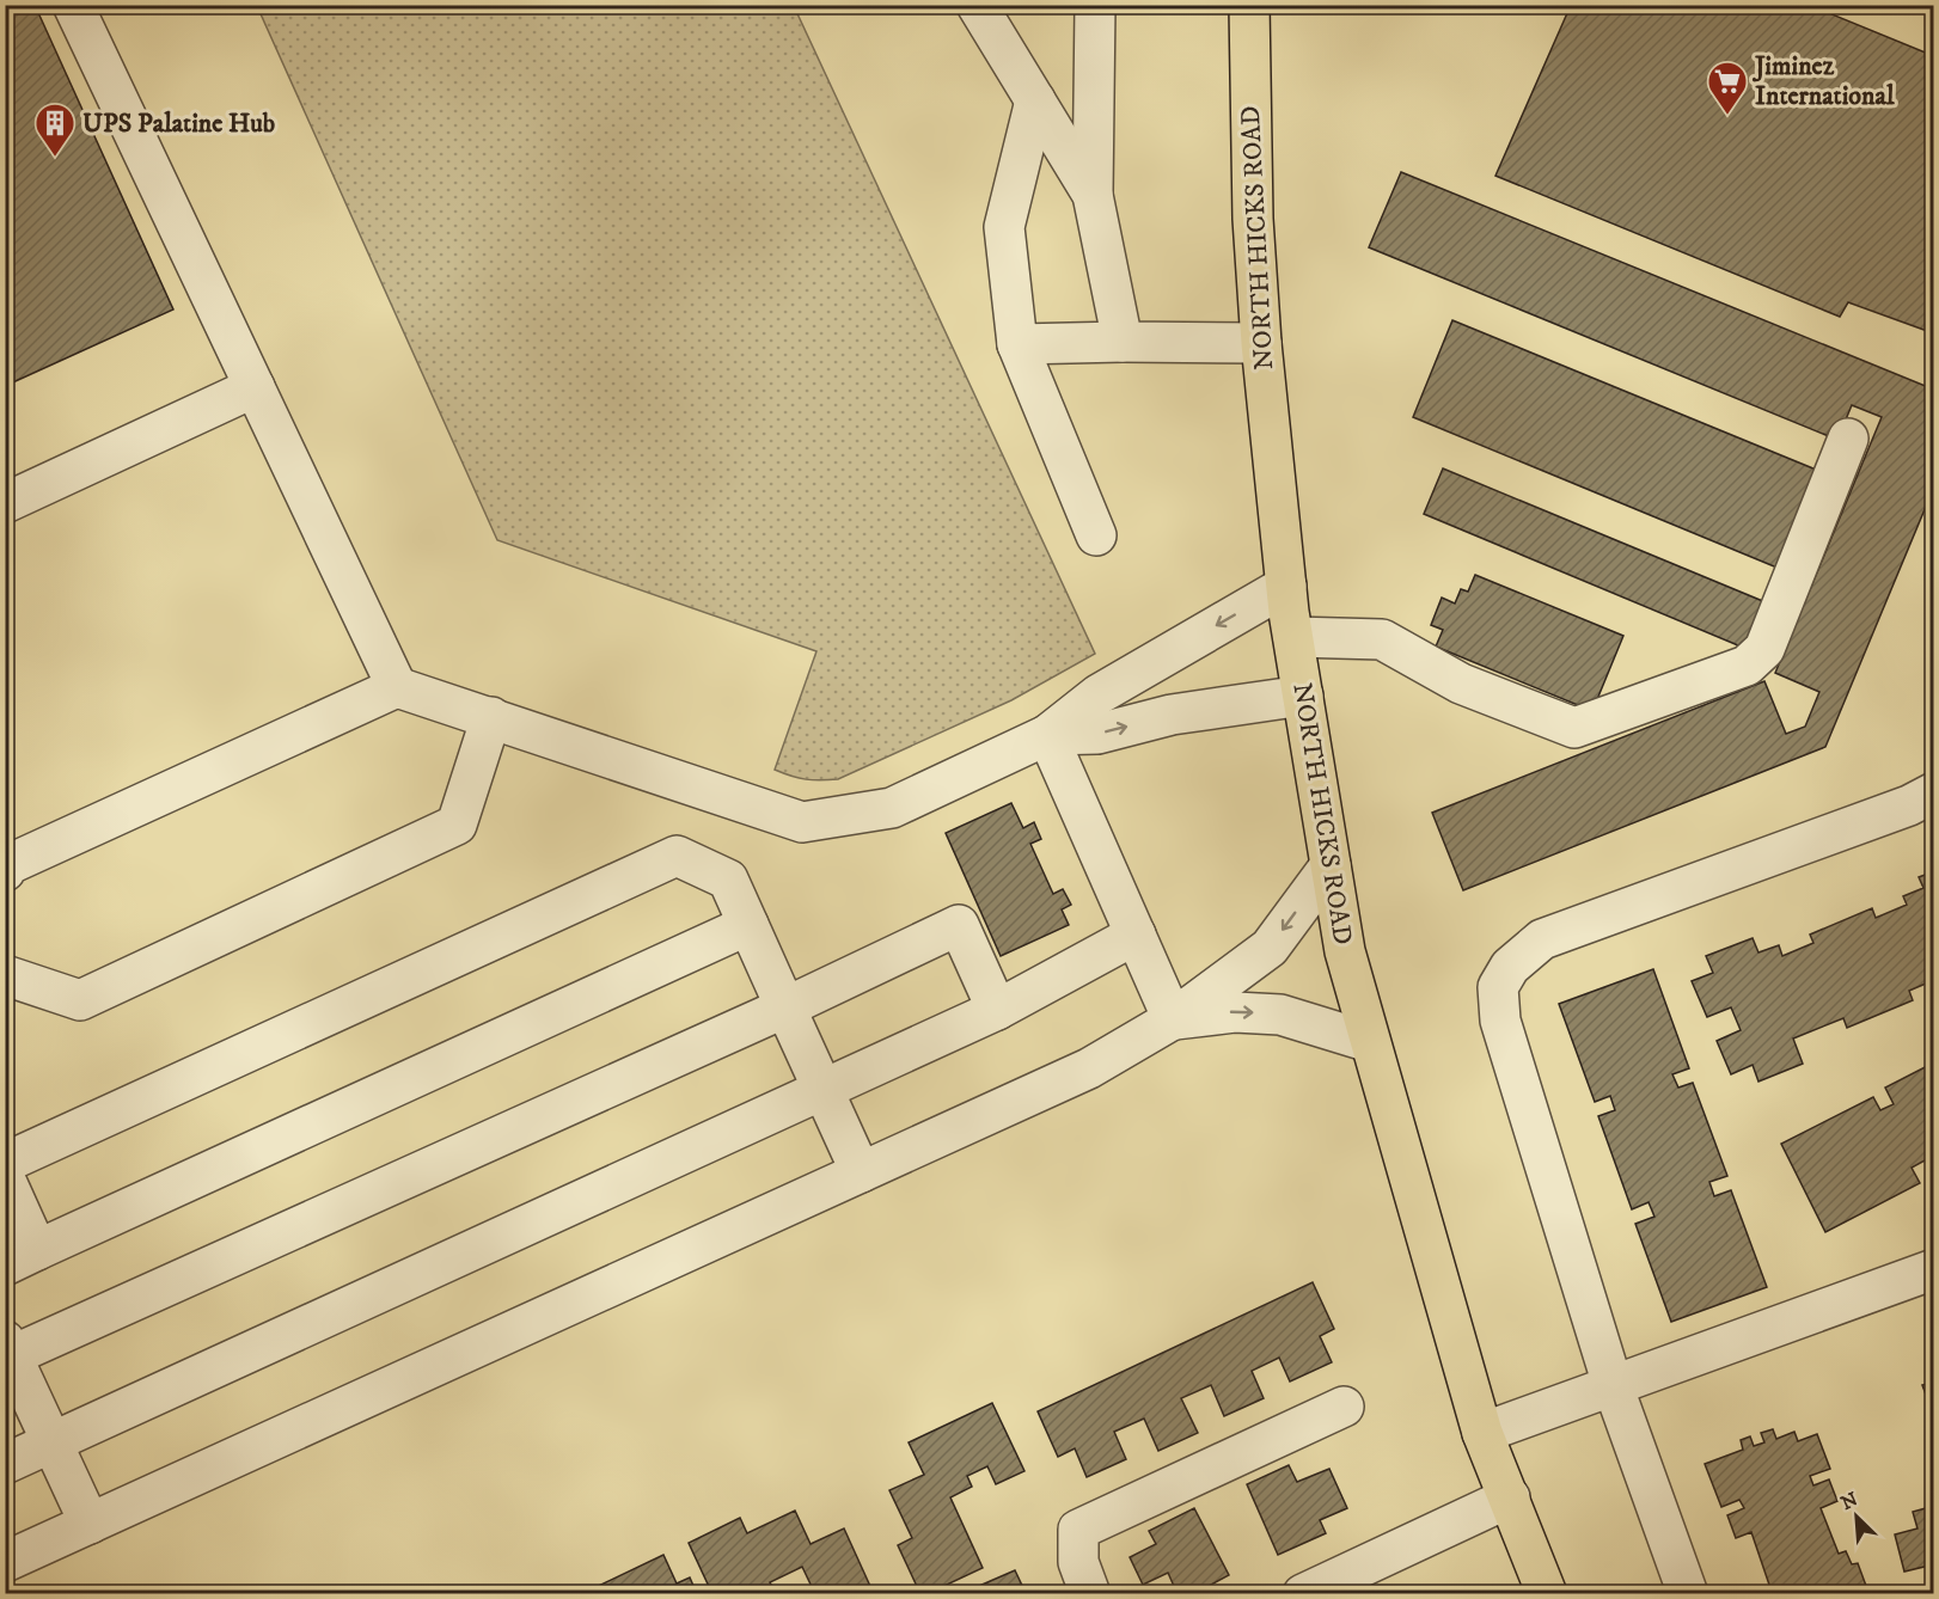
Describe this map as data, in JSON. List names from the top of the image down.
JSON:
{
  "streets": {
    "main road": ["NORTH HICKS ROAD"]
  },
  "places": {
    "supermarket": ["Jiminez International"],
    "building": ["UPS Palatine Hub"]
  },
  "north": "top left"
}
